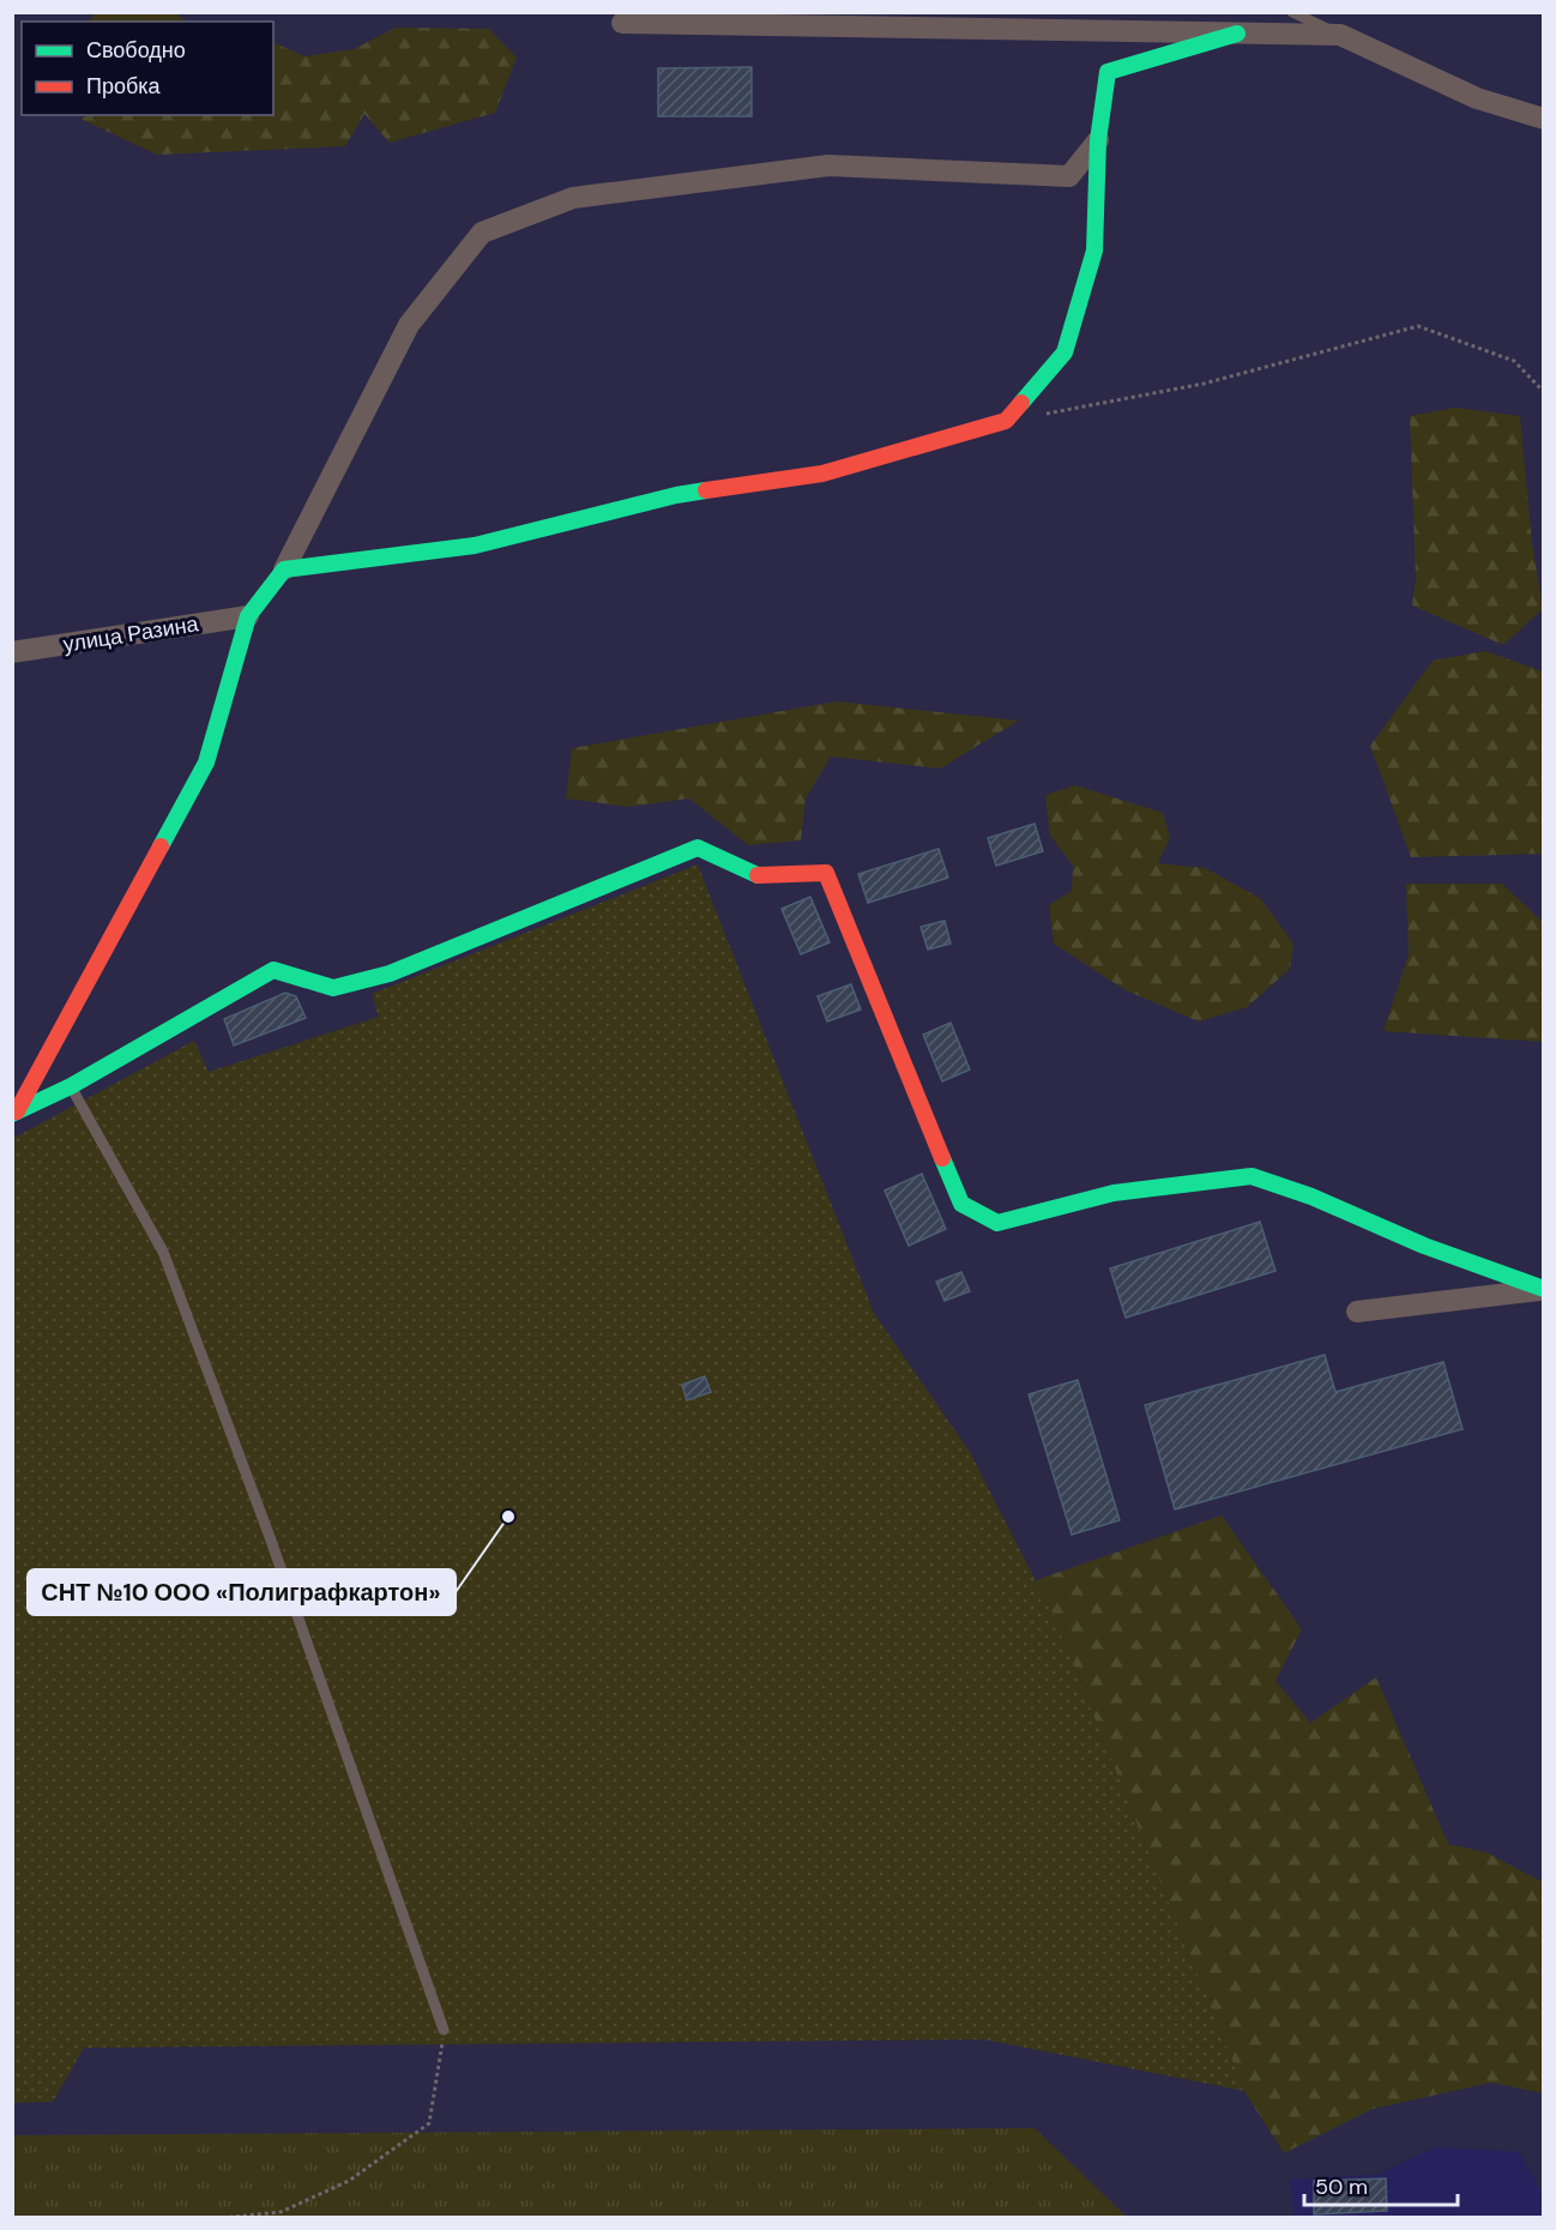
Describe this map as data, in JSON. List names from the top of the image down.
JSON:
{
  "streets": {
    "street": ["улица Разина"]
  },
  "places": ["СНТ №10 ООО «Полиграфкартон»"],
  "legend": ["Свободно", "Пробка"],
  "scale_bar": "50 m"
}
